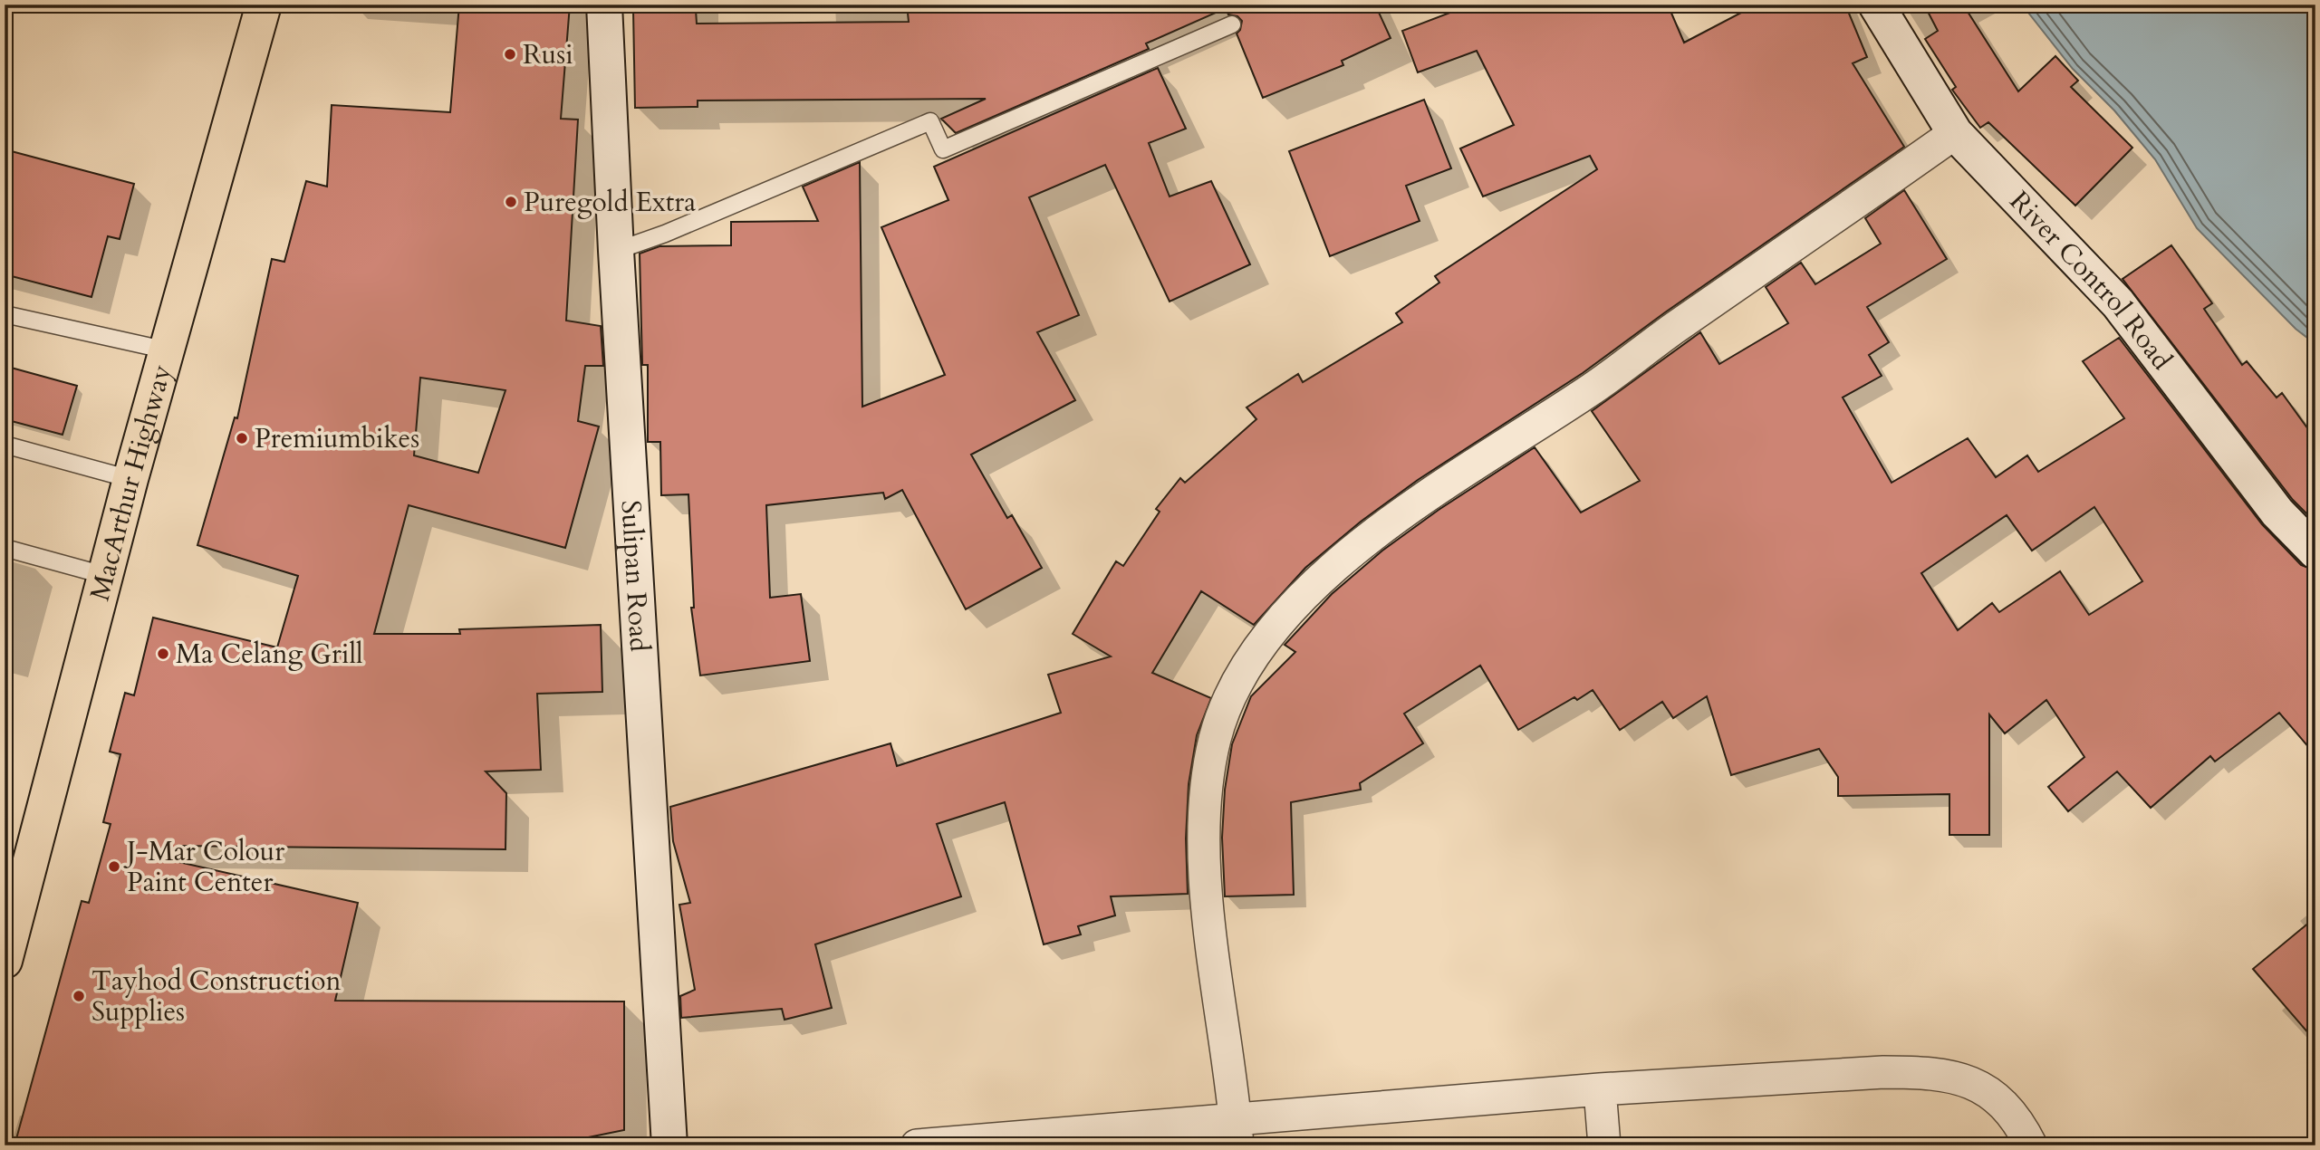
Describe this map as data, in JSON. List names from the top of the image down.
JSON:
{
  "streets": {
    "highway": ["MacArthur Highway"],
    "street": ["River Control Road", "Sulipan Road"]
  },
  "places": [
    "Rusi",
    "Puregold Extra",
    "Premiumbikes",
    "Ma Celang Grill",
    "J-Mar Colour Paint Center",
    "Tayhod Construction Supplies"
  ]
}
